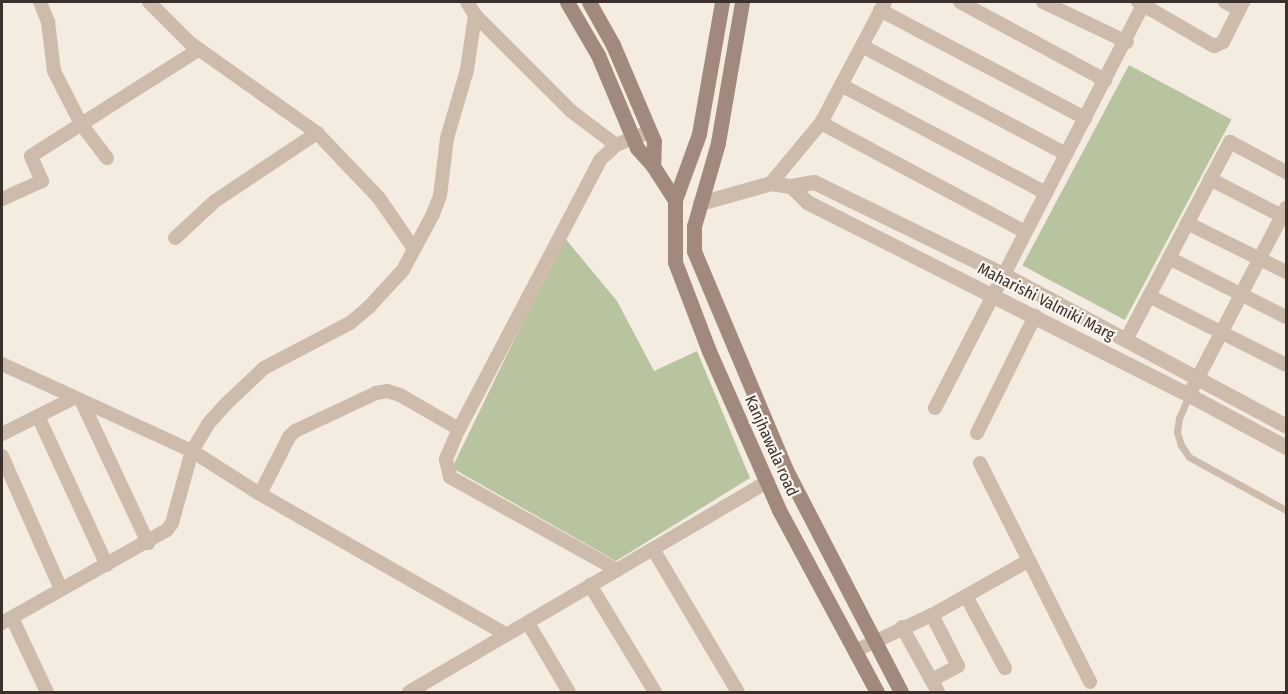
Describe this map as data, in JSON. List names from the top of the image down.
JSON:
{
  "streets": {
    "main road": ["Kanjhawala road"],
    "street": ["Maharishi Valmiki Marg"]
  },
  "crossings": [
    ["Maharishi Valmiki Marg", "Kanjhawala road"]
  ]
}
